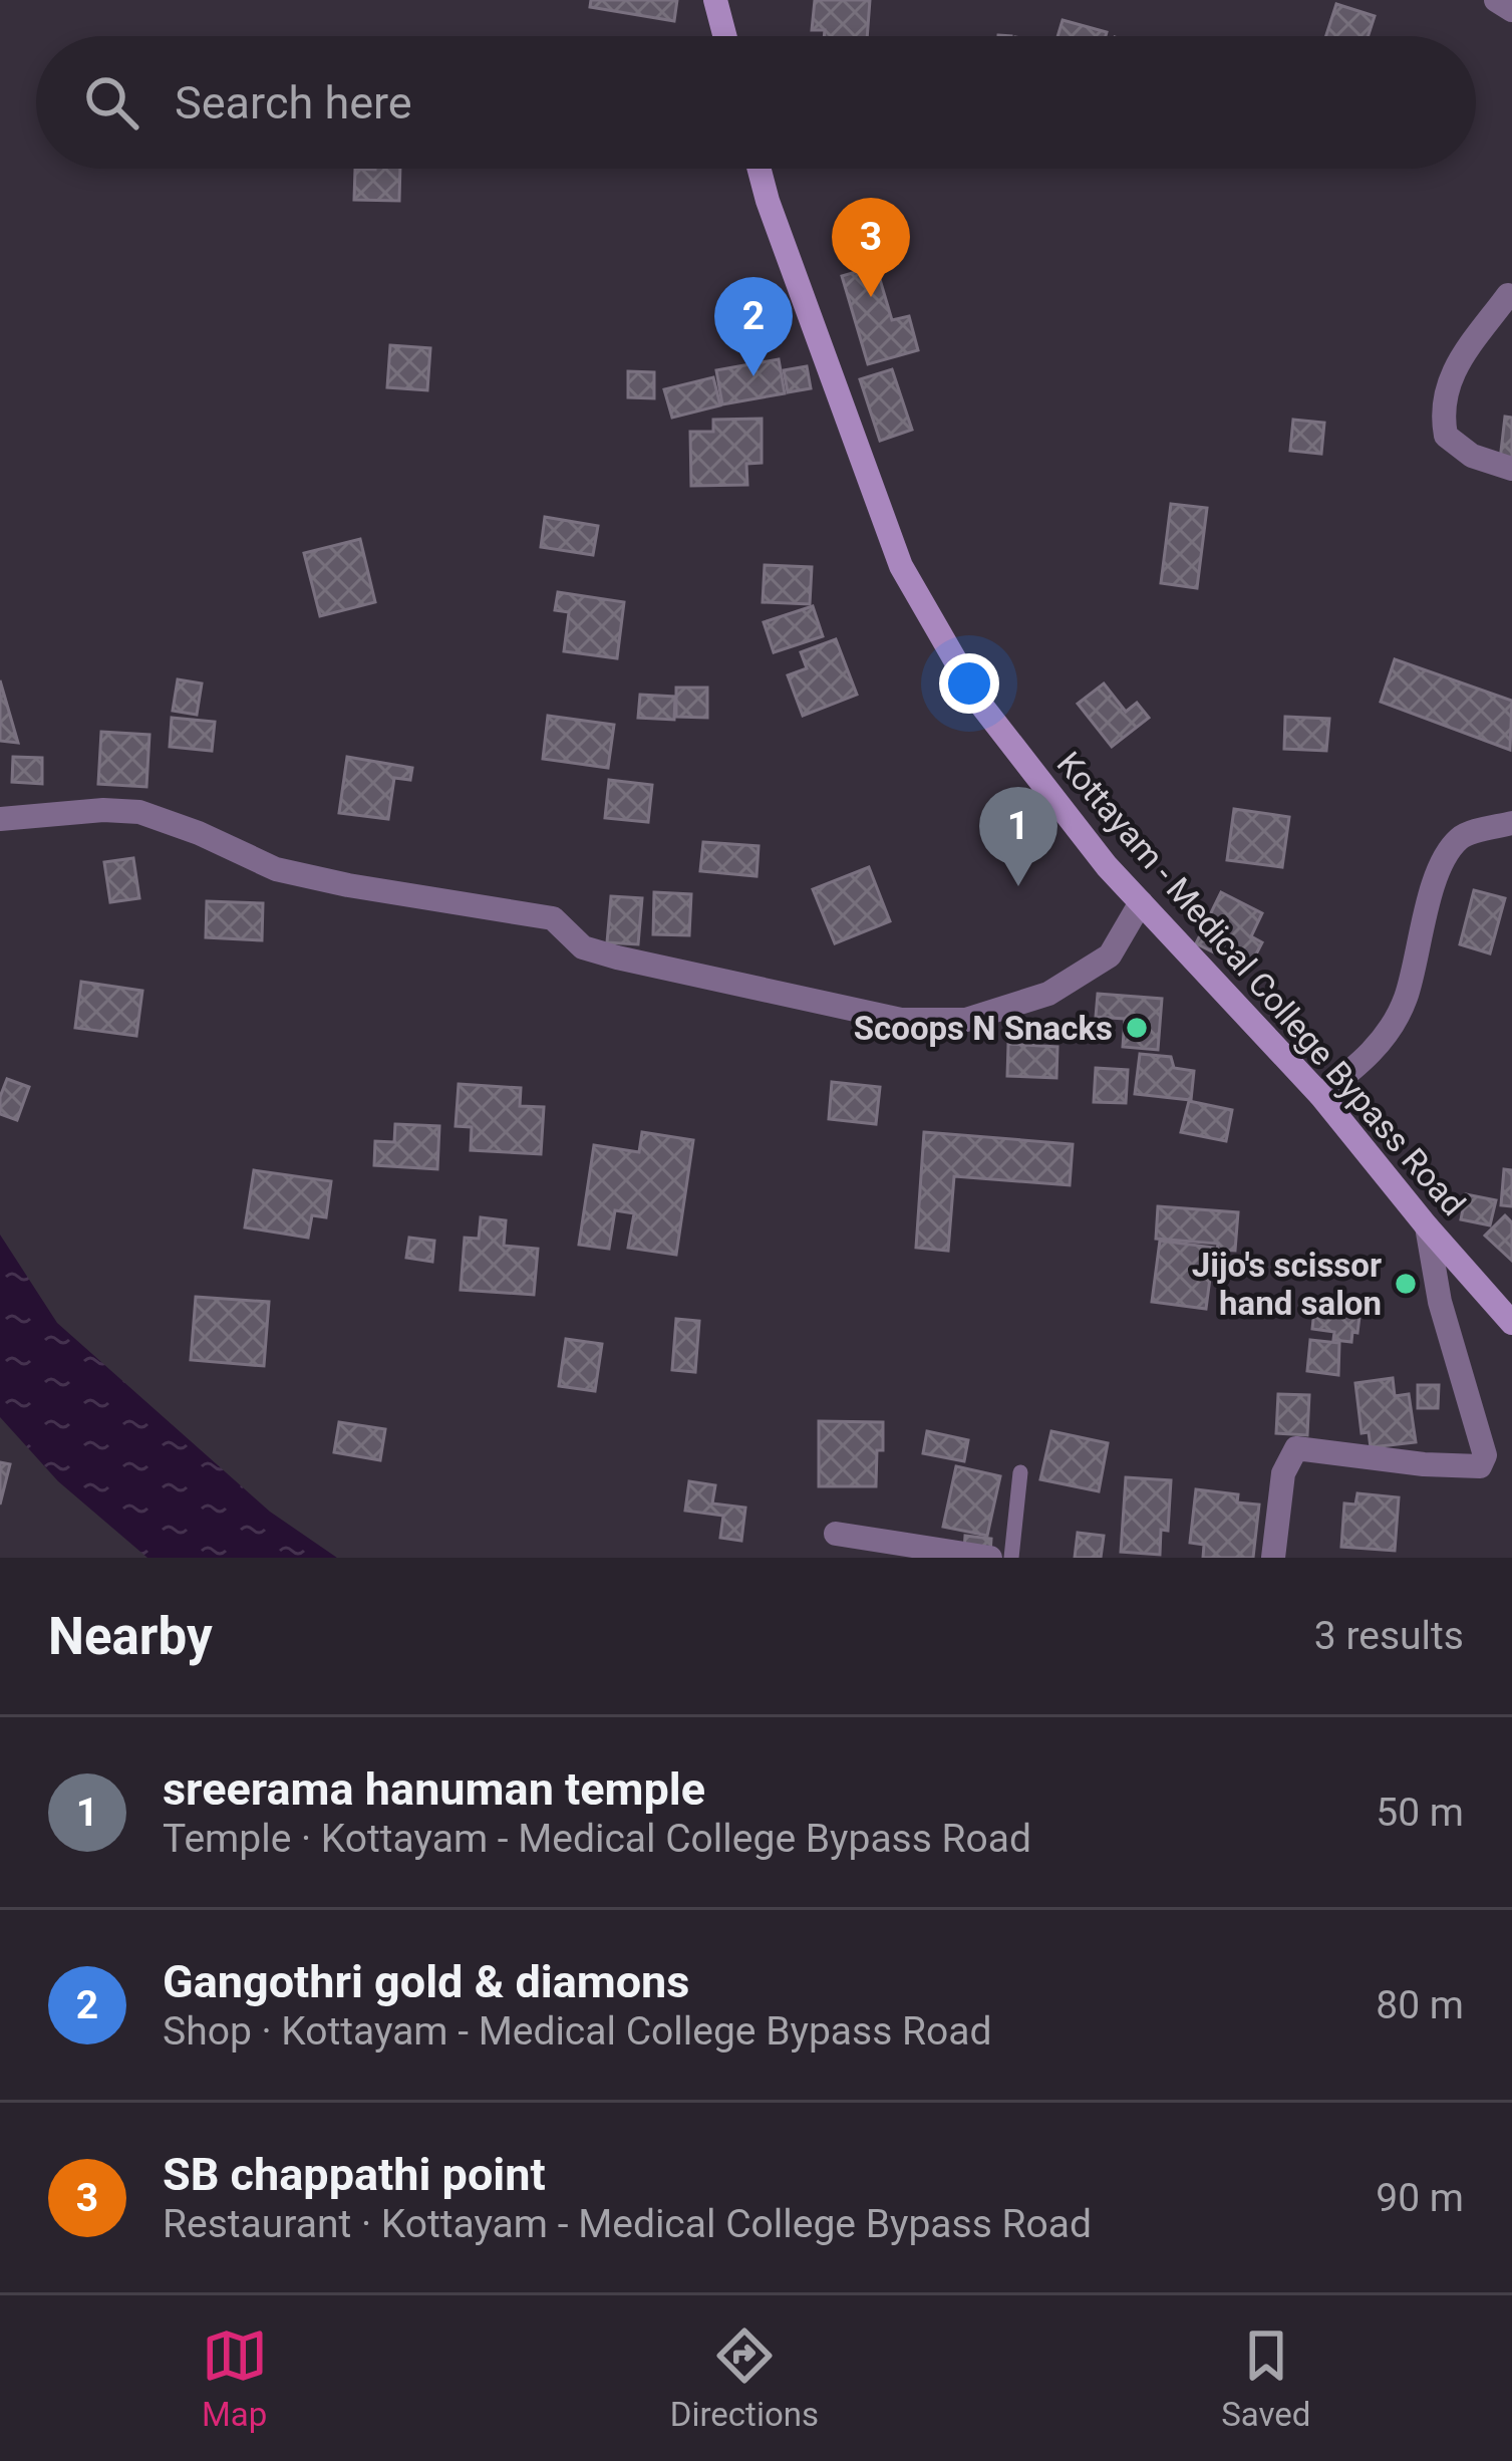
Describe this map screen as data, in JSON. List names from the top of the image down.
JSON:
{
  "streets": {
    "main road": ["Kottayam - Medical College Bypass Road"]
  },
  "places": ["Scoops N Snacks", "Jijo's scissor hand salon"],
  "page": {
    "search": "Search here",
    "pins": ["3", "2", "1"],
    "heading": ["Nearby", "3 results"],
    "list": [
      {
        "mark": "1",
        "name": "sreerama hanuman temple",
        "note": "Temple · Kottayam - Medical College Bypass Road",
        "value": "50 m"
      },
      {
        "mark": "2",
        "name": "Gangothri gold & diamons",
        "note": "Shop · Kottayam - Medical College Bypass Road",
        "value": "80 m"
      },
      {
        "mark": "3",
        "name": "SB chappathi point",
        "note": "Restaurant · Kottayam - Medical College Bypass Road",
        "value": "90 m"
      }
    ],
    "nav": ["Map", "Directions", "Saved"]
  }
}
